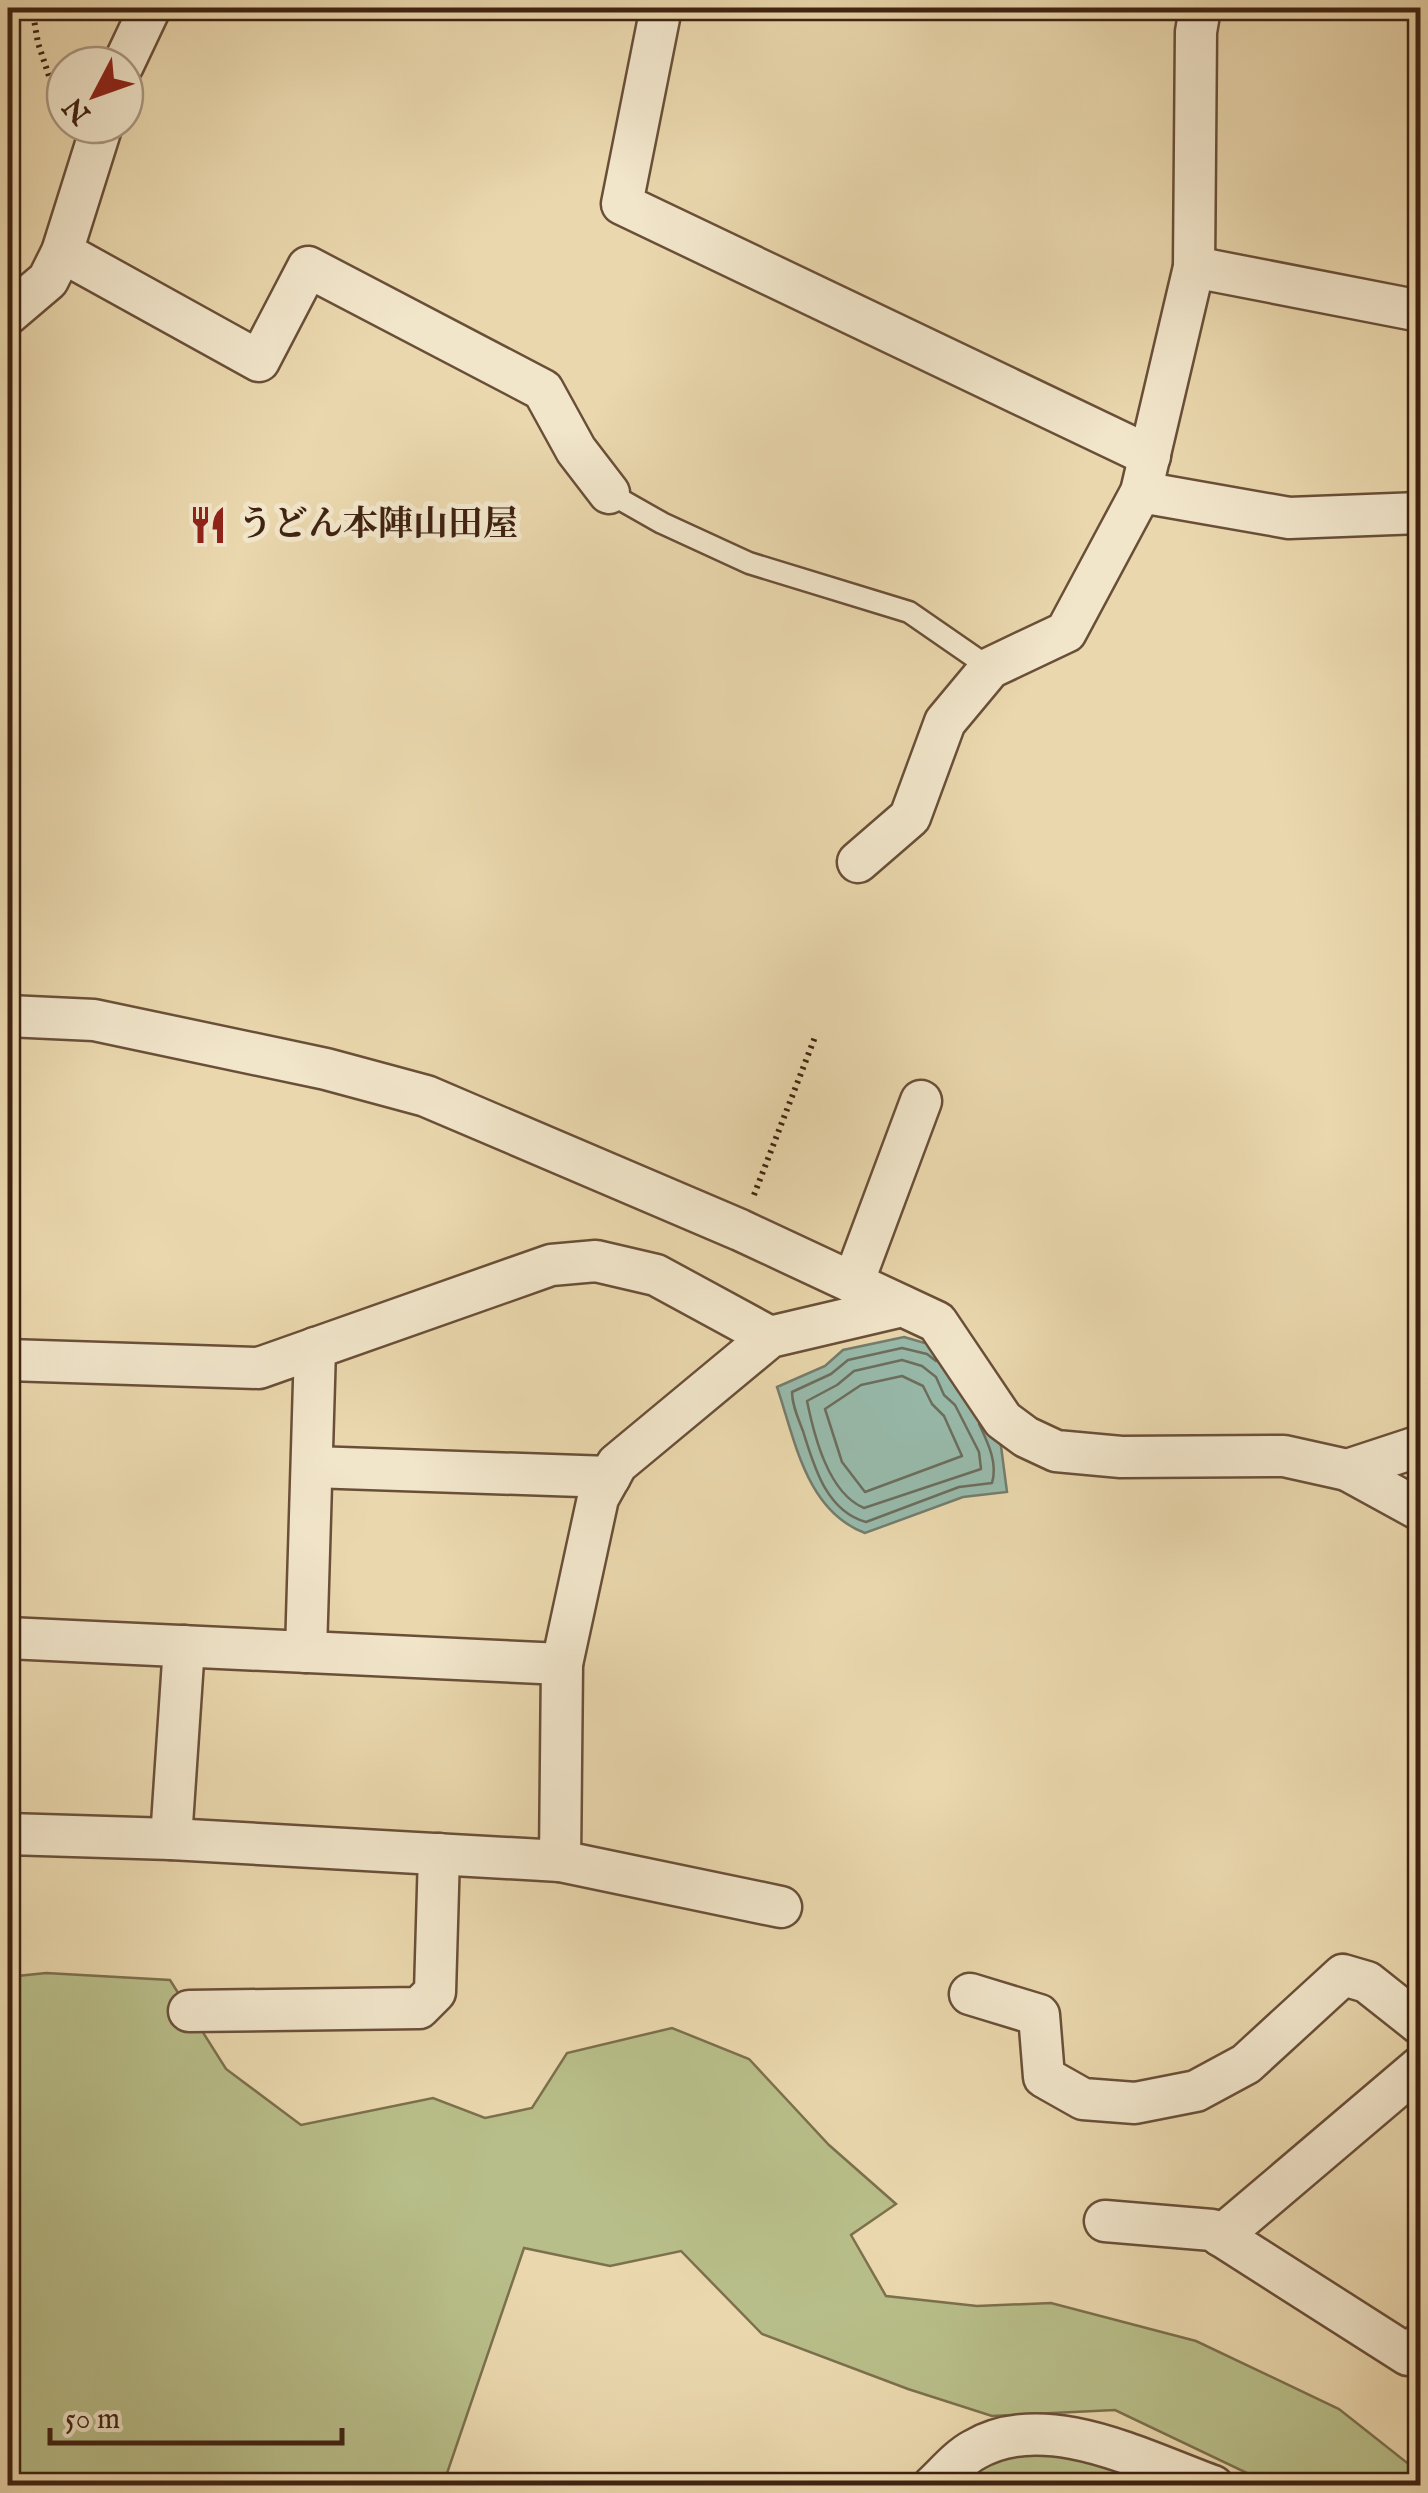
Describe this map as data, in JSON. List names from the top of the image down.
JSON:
{
  "places": {
    "restaurant": ["うどん本陣山田屋"]
  },
  "scale_bar": "50 m",
  "north": "bottom left"
}
